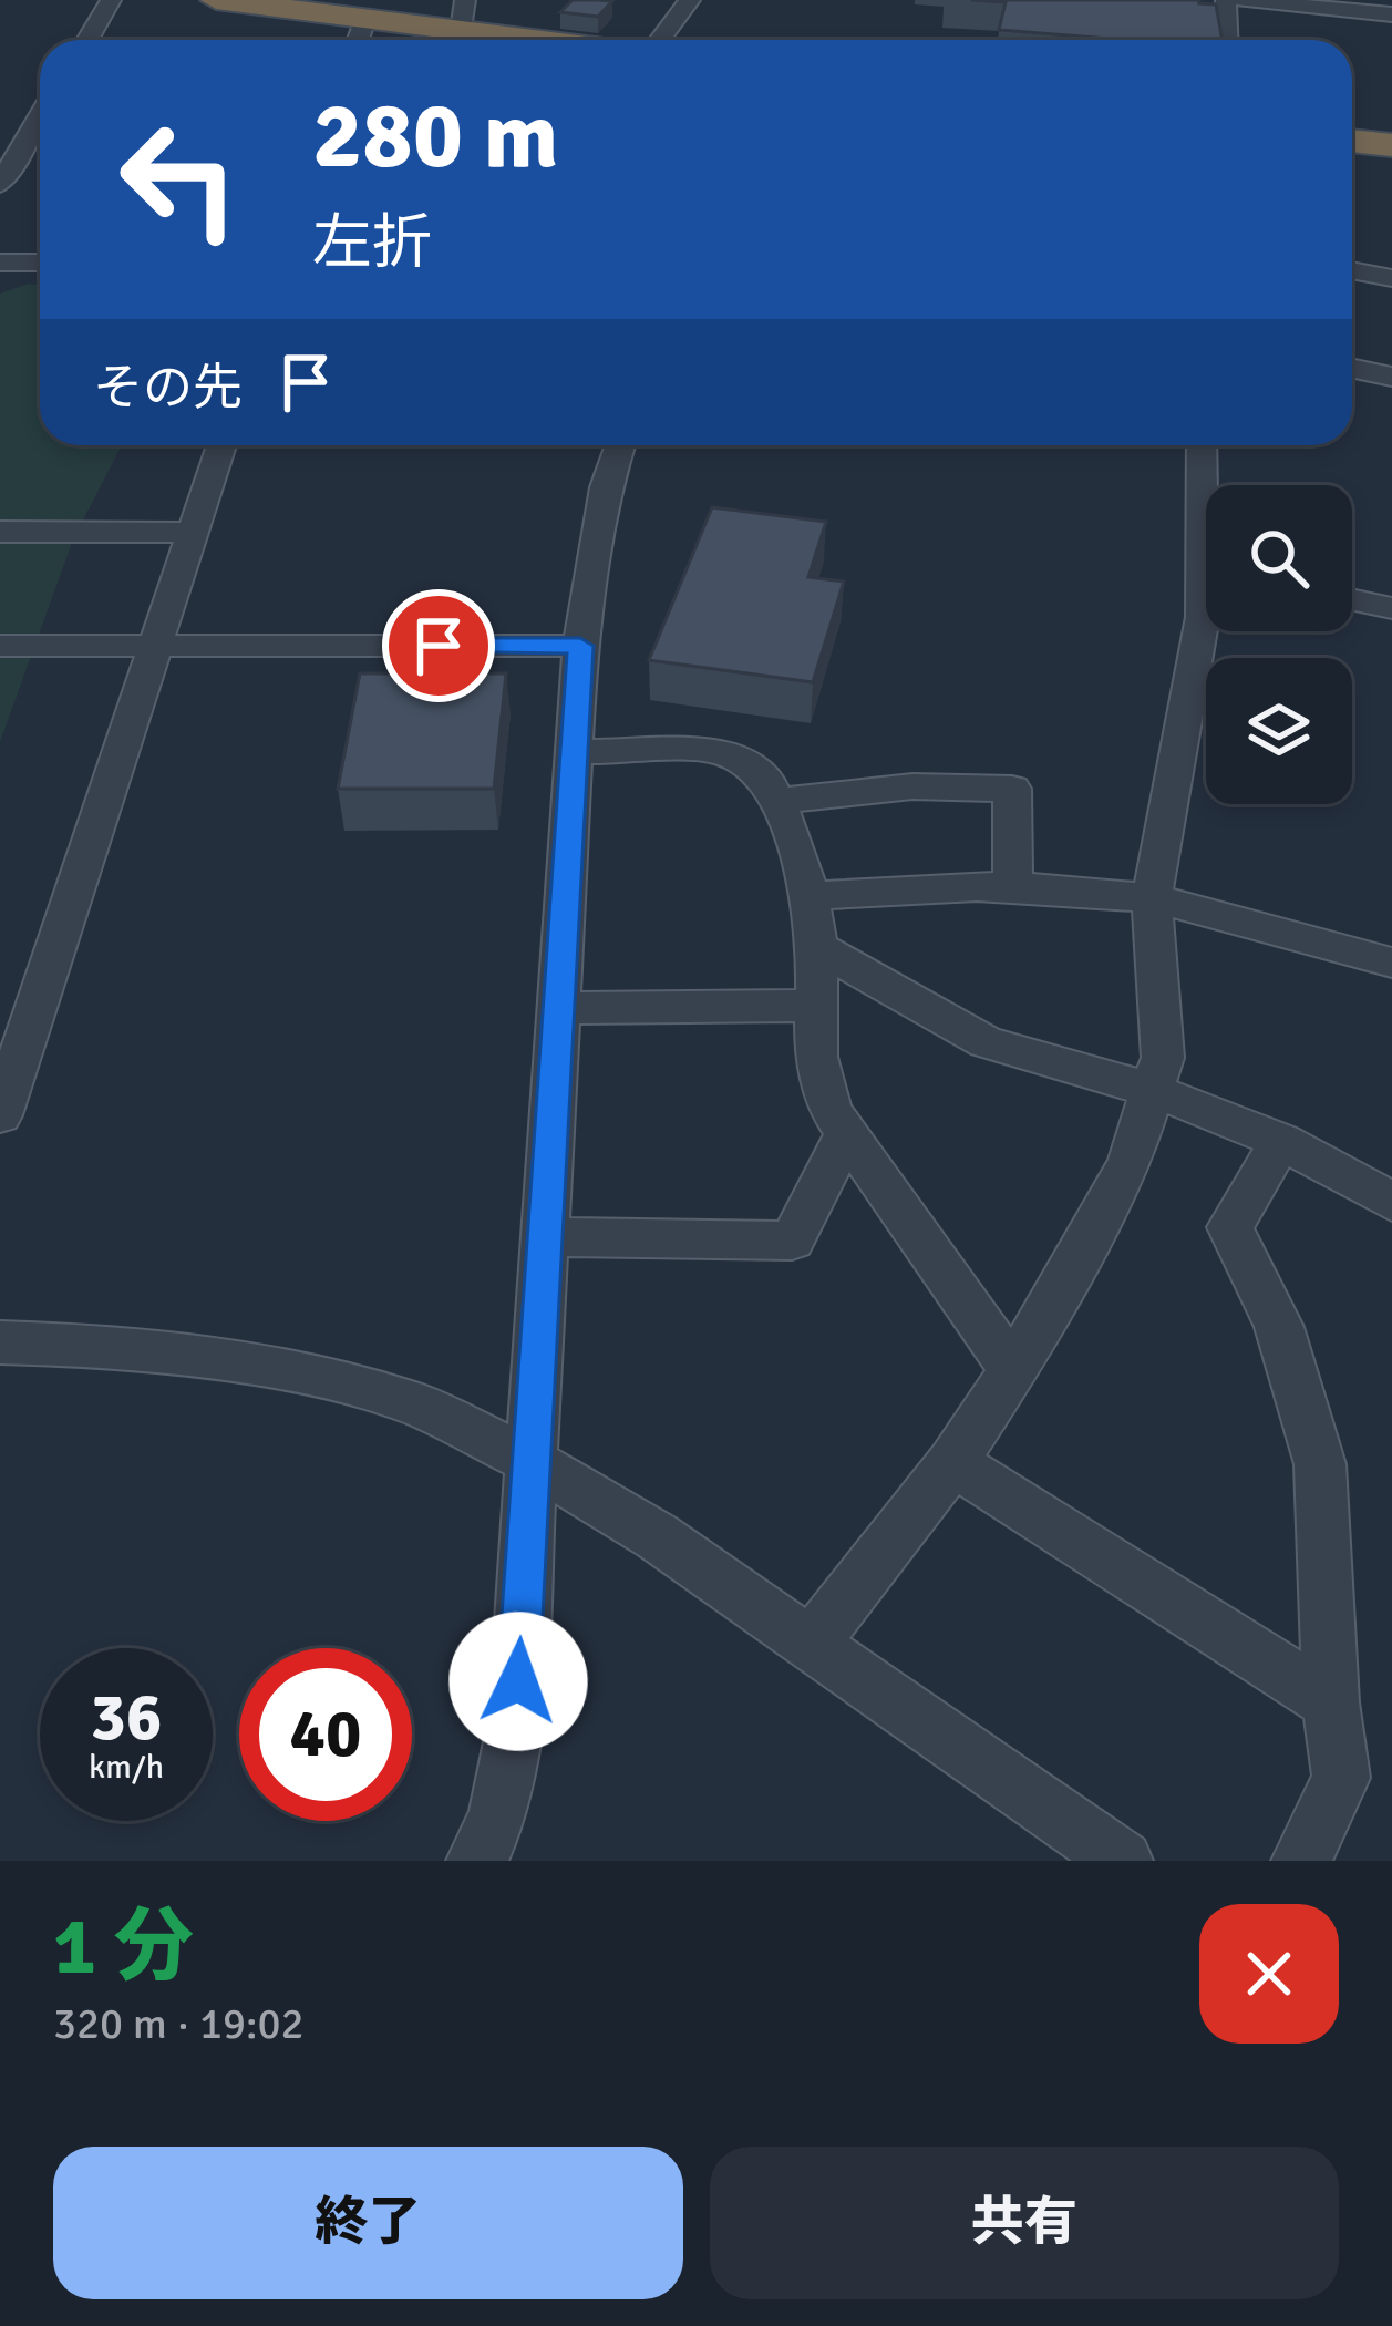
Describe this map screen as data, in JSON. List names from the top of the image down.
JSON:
{
  "page": {
    "turn": ["280 m", "左折"],
    "then": "その先",
    "speed": "36 km/h",
    "limit": "40",
    "heading": ["1 分", "320 m · 19:02"],
    "buttons": ["終了", "共有"]
  }
}
